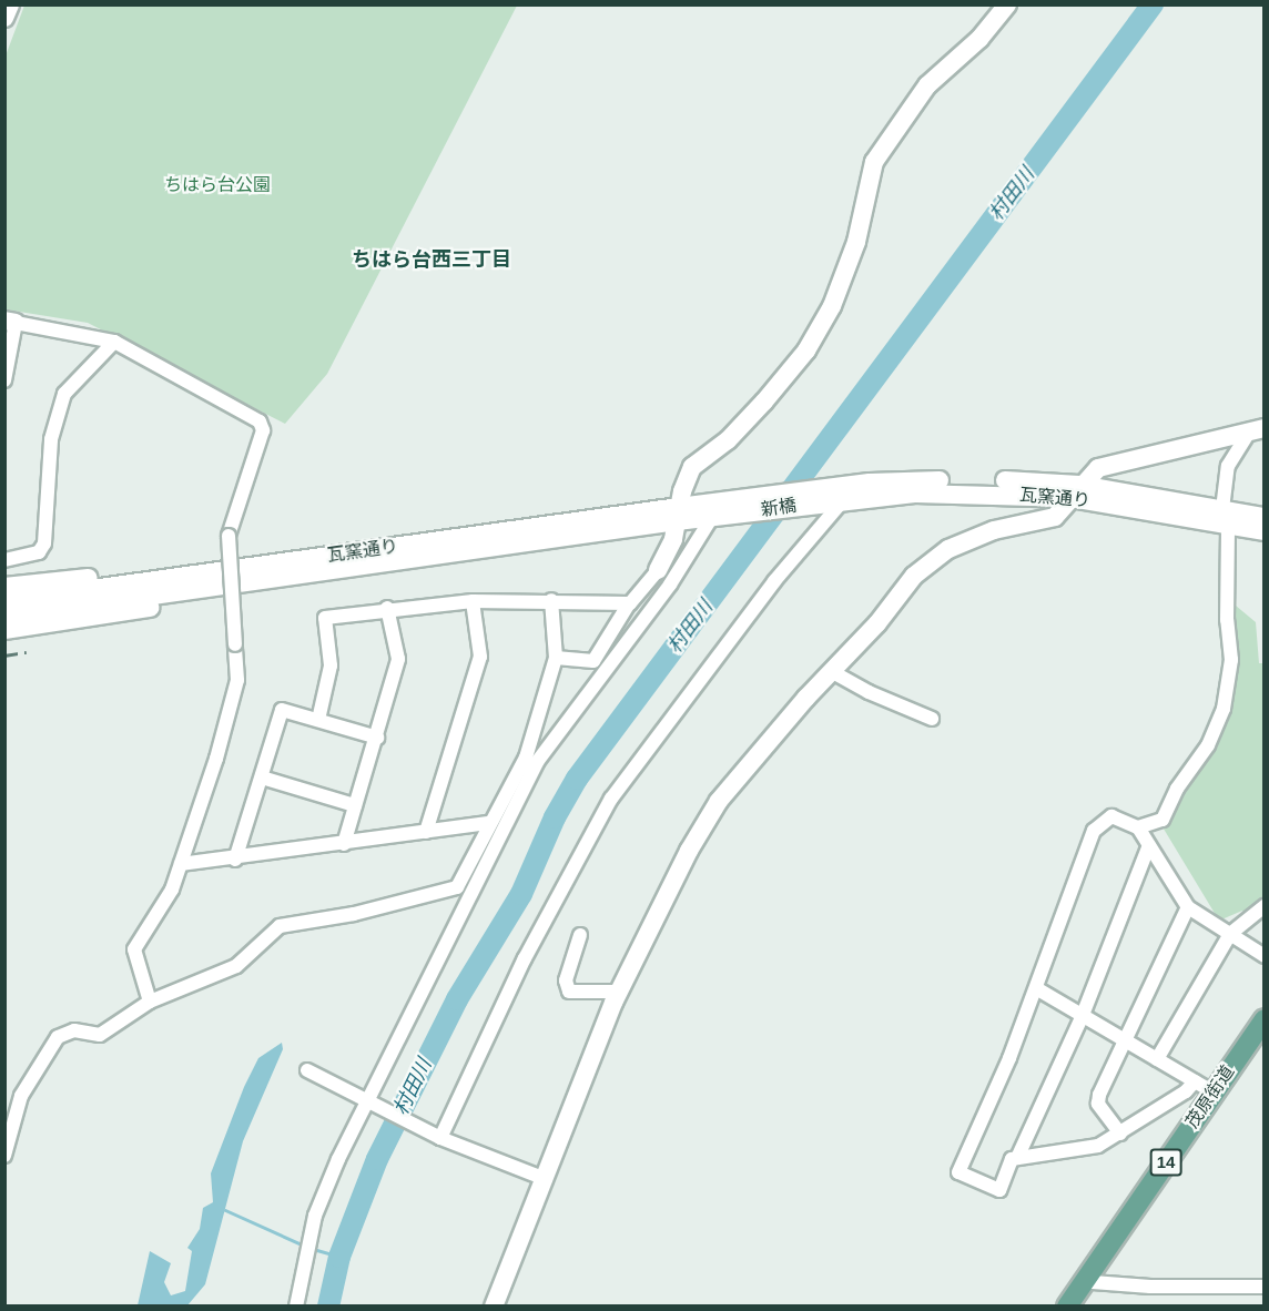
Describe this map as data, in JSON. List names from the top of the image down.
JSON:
{
  "streets": {
    "main road": ["茂原街道", "14"],
    "street": ["瓦窯通り", "新橋"]
  },
  "crossings": [
    ["瓦窯通り", "新橋"]
  ],
  "districts": ["ちはら台西三丁目"],
  "water": ["村田川"],
  "parks": ["ちはら台公園"]
}
